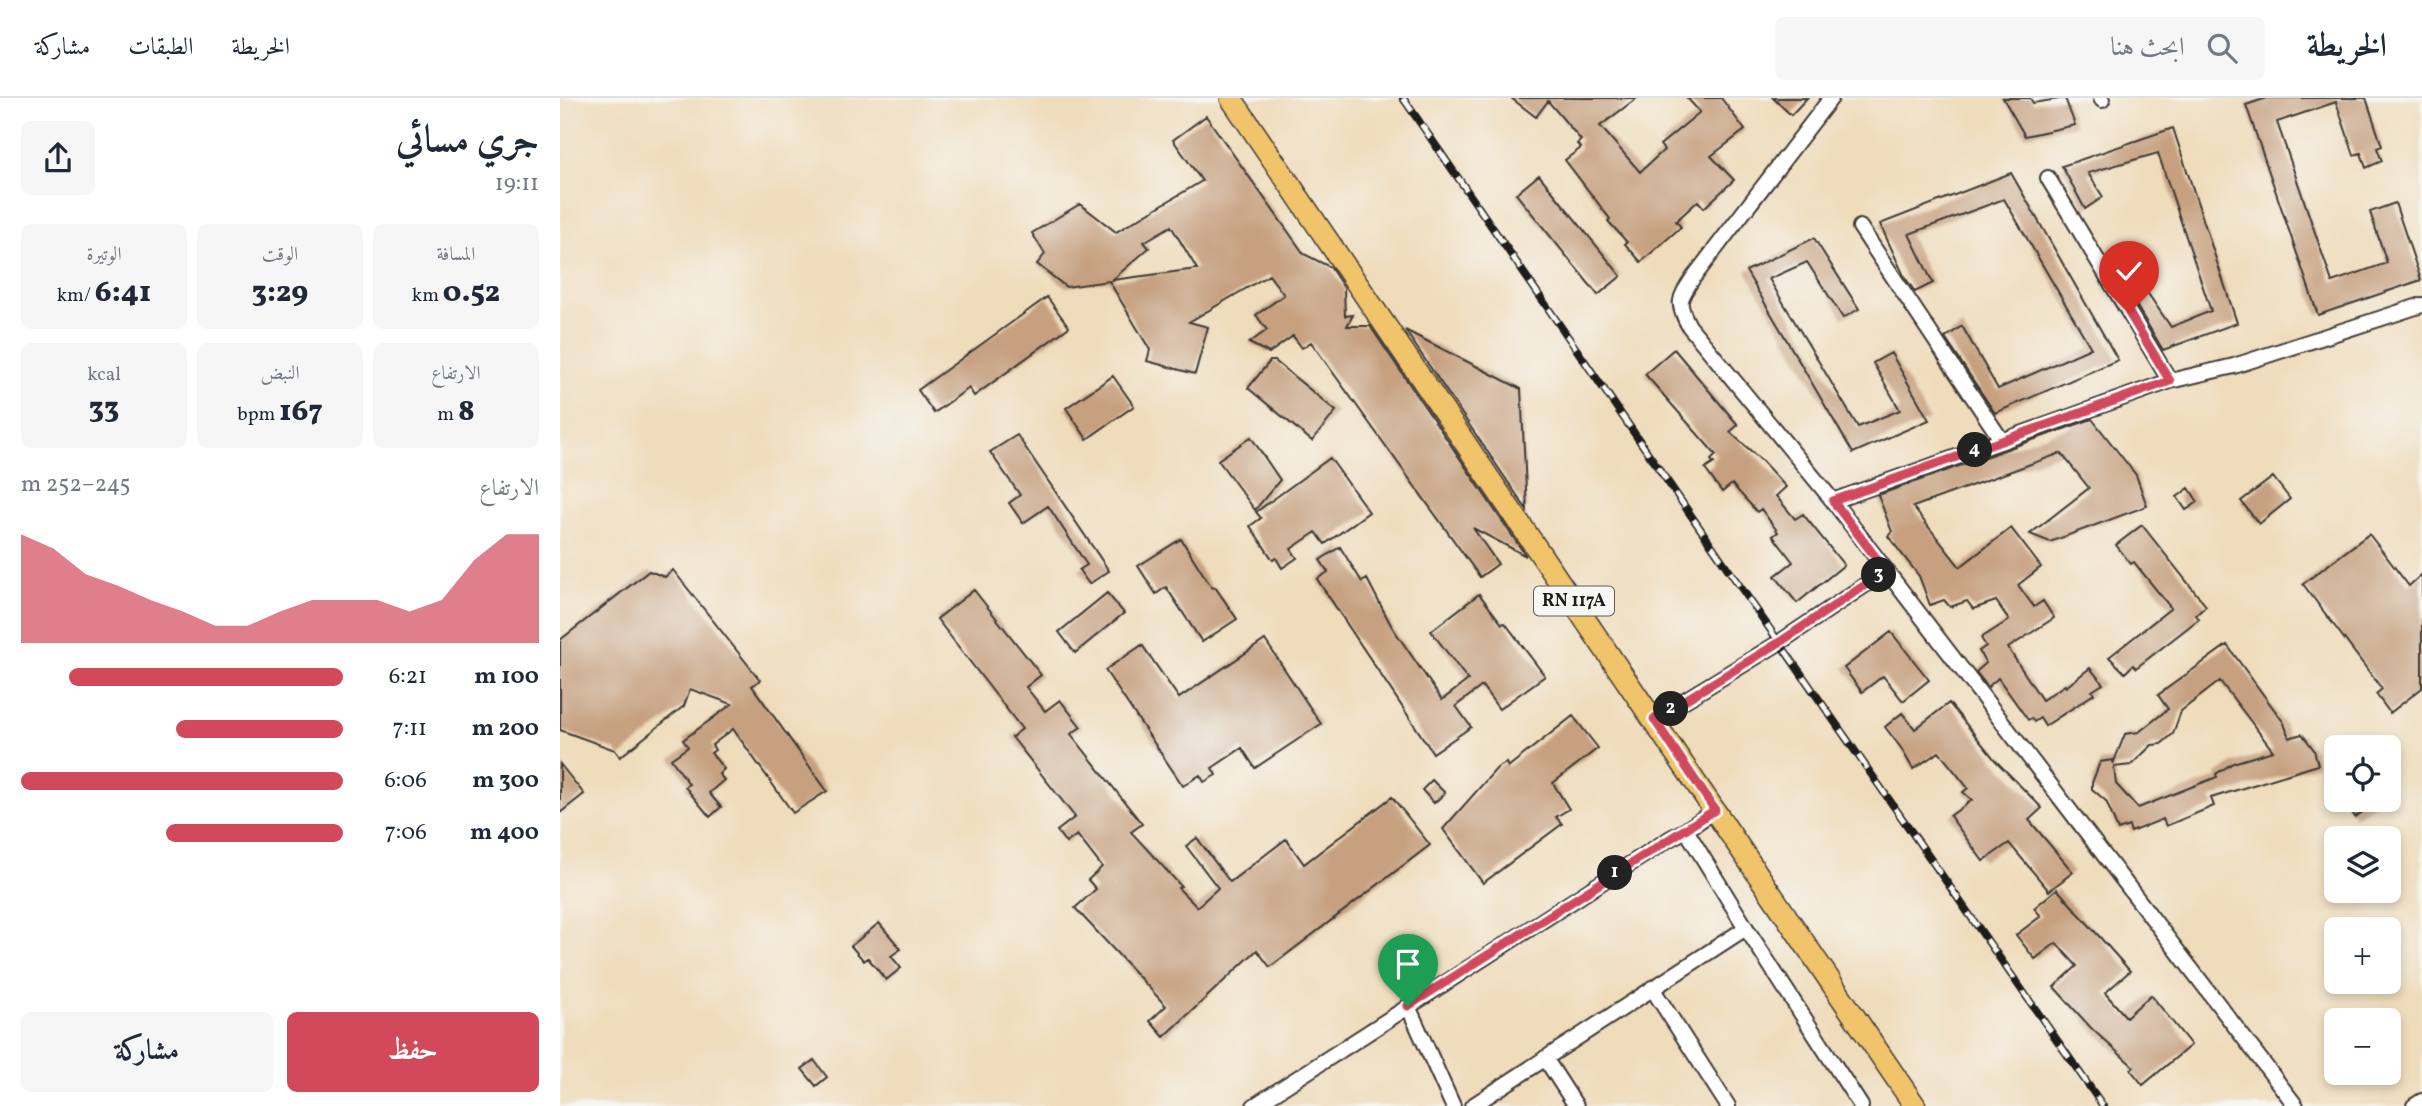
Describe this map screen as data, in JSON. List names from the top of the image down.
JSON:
{
  "streets": {
    "main road": ["RN 117A"]
  },
  "page": {
    "header": "الخريطة",
    "search": "ابحث هنا",
    "nav": ["الخريطة", "الطبقات", "مشاركة"],
    "heading": ["جري مسائي", "19:11"],
    "stats": [
      ["المسافة", "0.52 km"],
      ["الوقت", "3:29"],
      ["الوتيرة", "6:41 /km"],
      ["الارتفاع", "8 m"],
      ["النبض", "167 bpm"],
      ["kcal", "33"]
    ],
    "pins": [
      "4",
      "3",
      "2",
      "1"
    ],
    "chart": ["الارتفاع", "245–252 m"],
    "list": [
      {
        "name": "100 m",
        "note": "6:21"
      },
      {
        "name": "200 m",
        "note": "7:11"
      },
      {
        "name": "300 m",
        "note": "6:06"
      },
      {
        "name": "400 m",
        "note": "7:06"
      }
    ],
    "map_buttons": ["+", "−"],
    "buttons": ["حفظ", "مشاركة"]
  }
}
